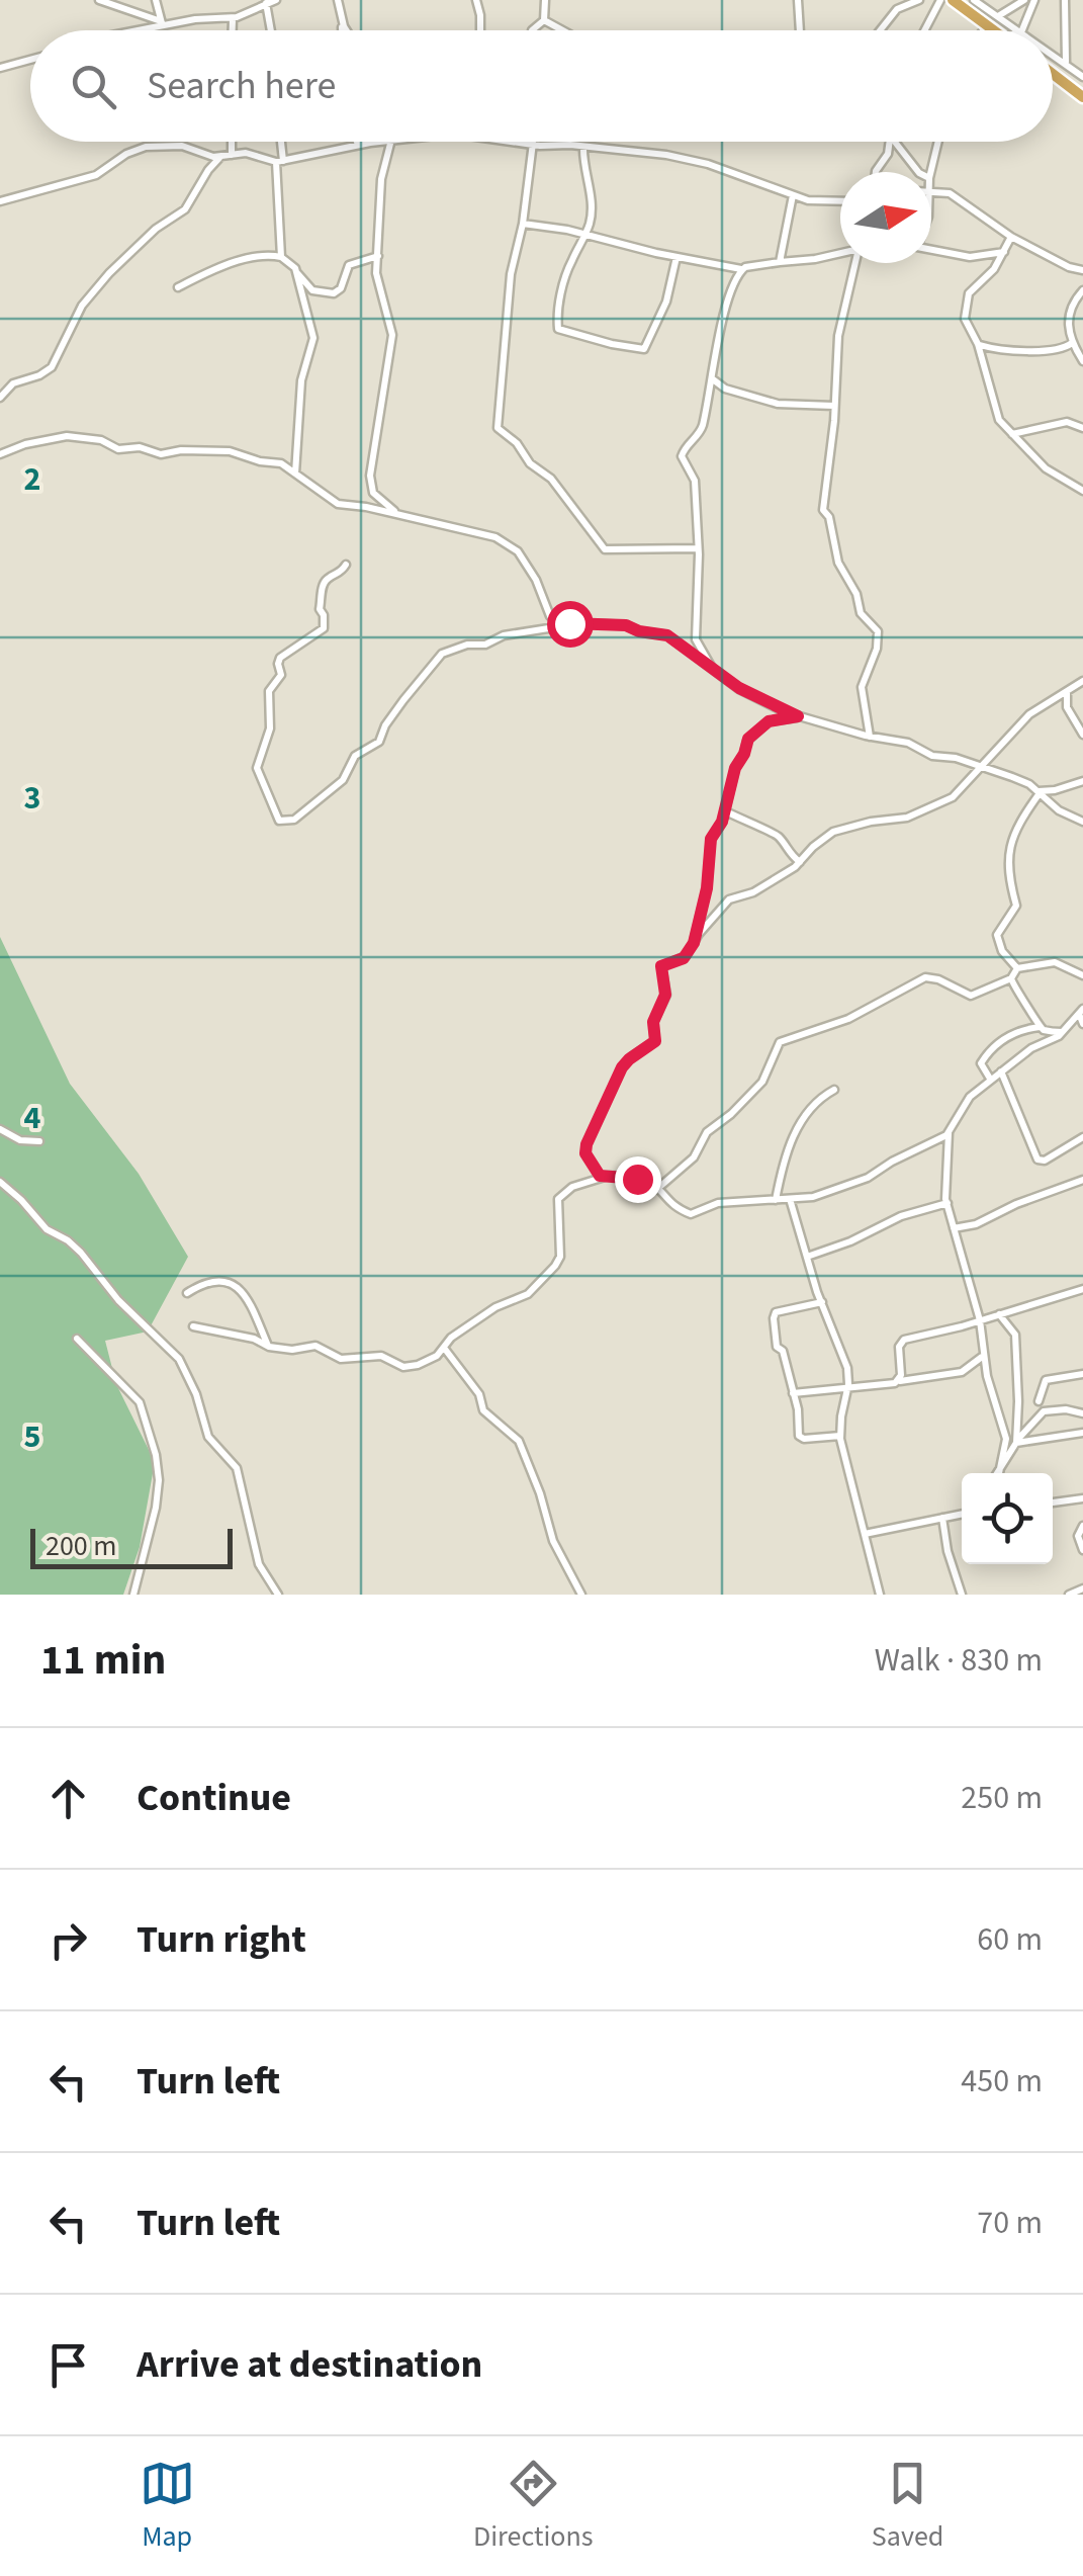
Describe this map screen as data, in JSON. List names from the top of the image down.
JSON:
{
  "scale_bar": "200 m",
  "north": "right",
  "page": {
    "search": "Search here",
    "scale": "200 m",
    "heading": ["11 min", "Walk · 830 m"],
    "list": [
      ["Continue", "250 m"],
      ["Turn right", "60 m"],
      ["Turn left", "450 m"],
      ["Turn left", "70 m"],
      "Arrive at destination"
    ],
    "nav": ["Map", "Directions", "Saved"]
  },
  "grid": {
    "rows": [
      "2",
      "3",
      "4",
      "5"
    ]
  }
}
